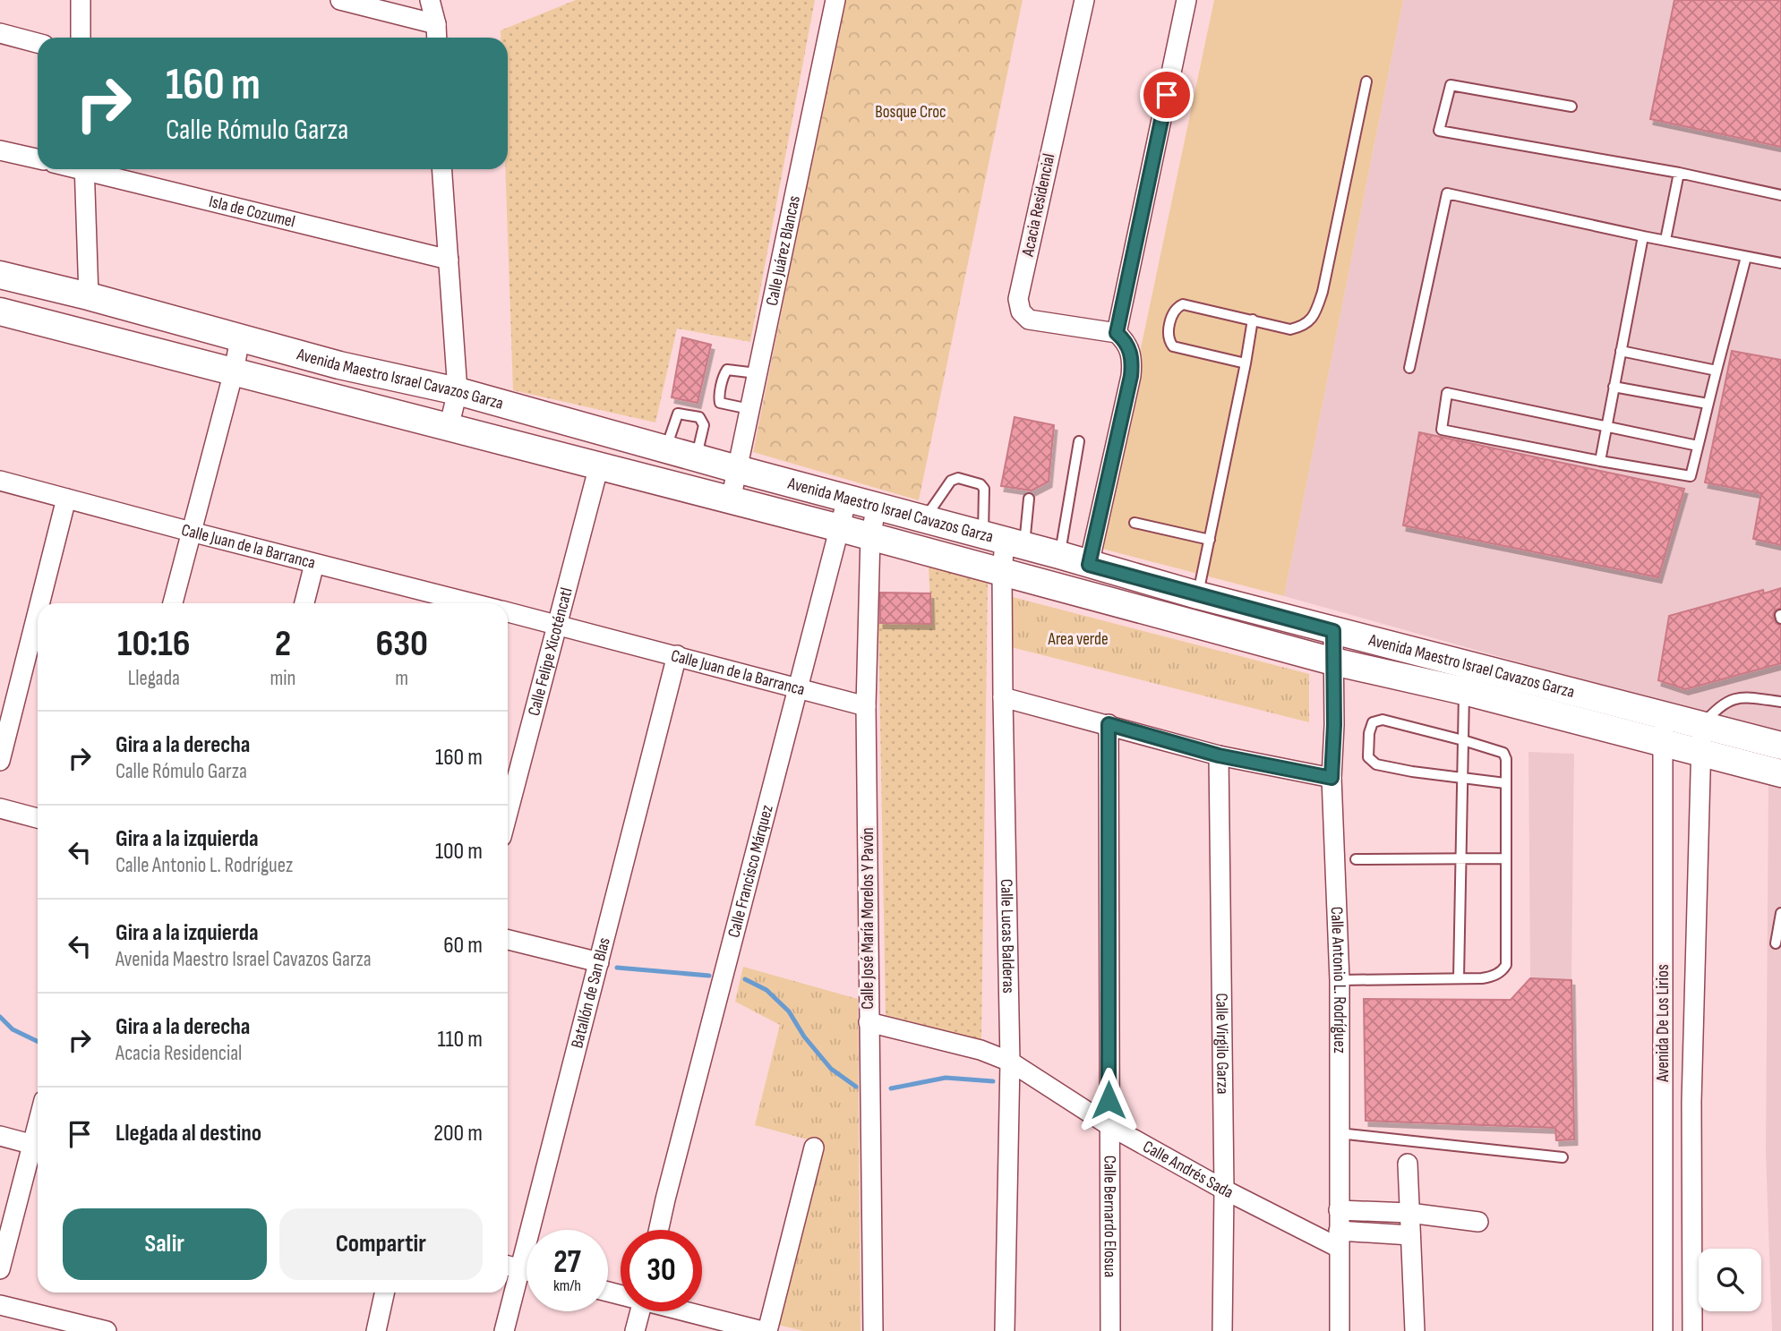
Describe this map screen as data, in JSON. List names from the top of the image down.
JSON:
{
  "streets": {
    "main road": ["Avenida Maestro Israel Cavazos Garza"],
    "street": [
      "Acacia Residencial",
      "Isla de Cozumel",
      "Calle Juárez Blancas",
      "Calle Juan de la Barranca",
      "Calle Felipe Xicoténcatl",
      "Calle Francisco Márquez",
      "Calle José María Morelos Y Pavón",
      "Calle Lucas Balderas",
      "Calle Antonio L. Rodríguez",
      "Batallón de San Blas",
      "Avenida De Los Lirios",
      "Calle Virgilo Garza",
      "Calle Andrés Sada",
      "Calle Bernardo Elosua"
    ]
  },
  "crossings": [
    ["Calle Juárez Blancas", "Avenida Maestro Israel Cavazos Garza"],
    ["Avenida Maestro Israel Cavazos Garza", "Calle Felipe Xicoténcatl"],
    ["Avenida Maestro Israel Cavazos Garza", "Calle Francisco Márquez"],
    ["Avenida Maestro Israel Cavazos Garza", "Calle José María Morelos Y Pavón"],
    ["Avenida Maestro Israel Cavazos Garza", "Calle Lucas Balderas"],
    ["Avenida Maestro Israel Cavazos Garza", "Calle Antonio L. Rodríguez"],
    ["Avenida Maestro Israel Cavazos Garza", "Avenida De Los Lirios"],
    ["Calle Juan de la Barranca", "Calle Felipe Xicoténcatl"],
    ["Calle Juan de la Barranca", "Calle Francisco Márquez"],
    ["Calle Juan de la Barranca", "Calle José María Morelos Y Pavón"],
    ["Calle Juan de la Barranca", "Batallón de San Blas"],
    ["Calle José María Morelos Y Pavón", "Calle Andrés Sada"],
    ["Calle Lucas Balderas", "Calle Andrés Sada"],
    ["Calle Antonio L. Rodríguez", "Calle Andrés Sada"],
    ["Calle Virgilo Garza", "Calle Andrés Sada"],
    ["Calle Andrés Sada", "Calle Bernardo Elosua"]
  ],
  "parks": ["Bosque Croc", "Area verde"],
  "page": {
    "turn": ["160 m", "Calle Rómulo Garza"],
    "eta": [
      "10:16",
      "Llegada",
      "2",
      "min",
      "630",
      "m"
    ],
    "list": [
      {
        "name": "Gira a la derecha",
        "note": "Calle Rómulo Garza",
        "value": "160 m"
      },
      {
        "name": "Gira a la izquierda",
        "note": "Calle Antonio L. Rodríguez",
        "value": "100 m"
      },
      {
        "name": "Gira a la izquierda",
        "note": "Avenida Maestro Israel Cavazos Garza",
        "value": "60 m"
      },
      {
        "name": "Gira a la derecha",
        "note": "Acacia Residencial",
        "value": "110 m"
      },
      {
        "name": "Llegada al destino",
        "value": "200 m"
      }
    ],
    "buttons": ["Salir", "Compartir"],
    "speed": "27 km/h",
    "limit": "30"
  }
}
